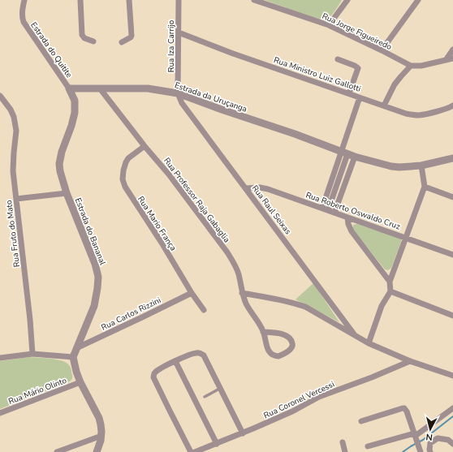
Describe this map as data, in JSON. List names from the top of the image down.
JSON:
{
  "streets": {
    "street": [
      "Rua Jorge Figueiredo",
      "Rua Iza Carrijo",
      "Estrada do Quitite",
      "Rua Ministro Luiz Gallotti",
      "Estrada da Uruçanga",
      "Rua Professor Raja Gabaglia",
      "Rua Raul Seixas",
      "Rua Roberto Oswaldo Cruz",
      "Rua Mario França",
      "Estrada do Bananal",
      "Rua Fruto do Mato",
      "Rua Carlos Rizzini",
      "Rua Mário Olinto",
      "Rua Coronel Vercessi"
    ]
  },
  "crossings": [
    ["Rua Iza Carrijo", "Rua Ministro Luiz Gallotti"],
    ["Rua Iza Carrijo", "Estrada da Uruçanga"],
    ["Rua Iza Carrijo", "Rua Raul Seixas"],
    ["Estrada do Quitite", "Estrada da Uruçanga"],
    ["Estrada do Quitite", "Estrada do Bananal"],
    ["Estrada da Uruçanga", "Rua Professor Raja Gabaglia"],
    ["Estrada da Uruçanga", "Rua Raul Seixas"],
    ["Estrada da Uruçanga", "Estrada do Bananal"],
    ["Rua Professor Raja Gabaglia", "Rua Mario França"],
    ["Rua Raul Seixas", "Rua Roberto Oswaldo Cruz"],
    ["Rua Mario França", "Rua Carlos Rizzini"],
    ["Estrada do Bananal", "Rua Carlos Rizzini"]
  ],
  "north": "bottom"
}
